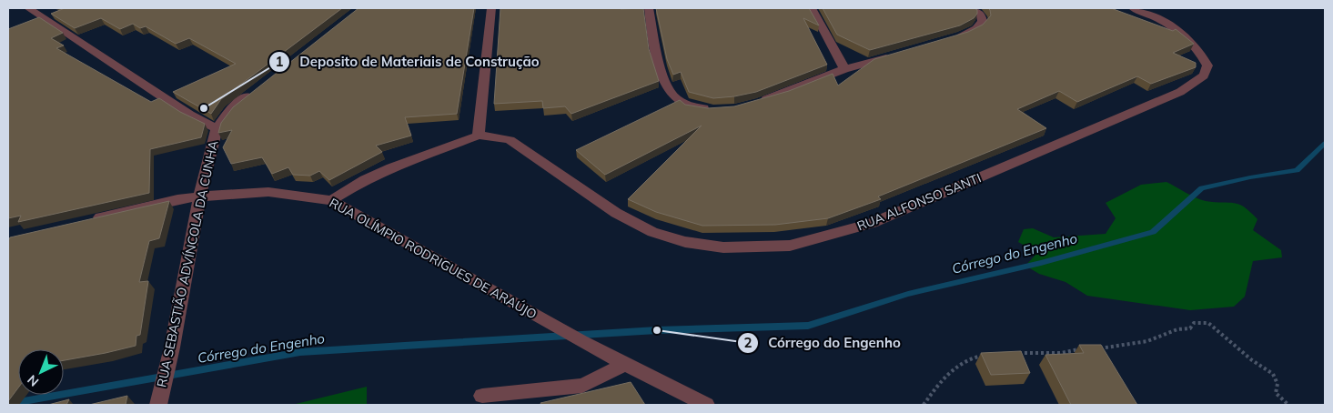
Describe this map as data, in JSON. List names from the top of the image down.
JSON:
{
  "streets": {
    "street": ["RUA ALFONSO SANTI", "RUA OLÍMPIO RODRIGUES DE ARAÚJO", "RUA SEBASTIÃO ADVÍNCOLA DA CUNHA"]
  },
  "crossings": [
    ["RUA ALFONSO SANTI", "RUA OLÍMPIO RODRIGUES DE ARAÚJO"],
    ["RUA OLÍMPIO RODRIGUES DE ARAÚJO", "RUA SEBASTIÃO ADVÍNCOLA DA CUNHA"]
  ],
  "water": ["Córrego do Engenho"],
  "places": ["Deposito de Materiais de Construção", "Córrego do Engenho"],
  "north": "bottom left"
}
